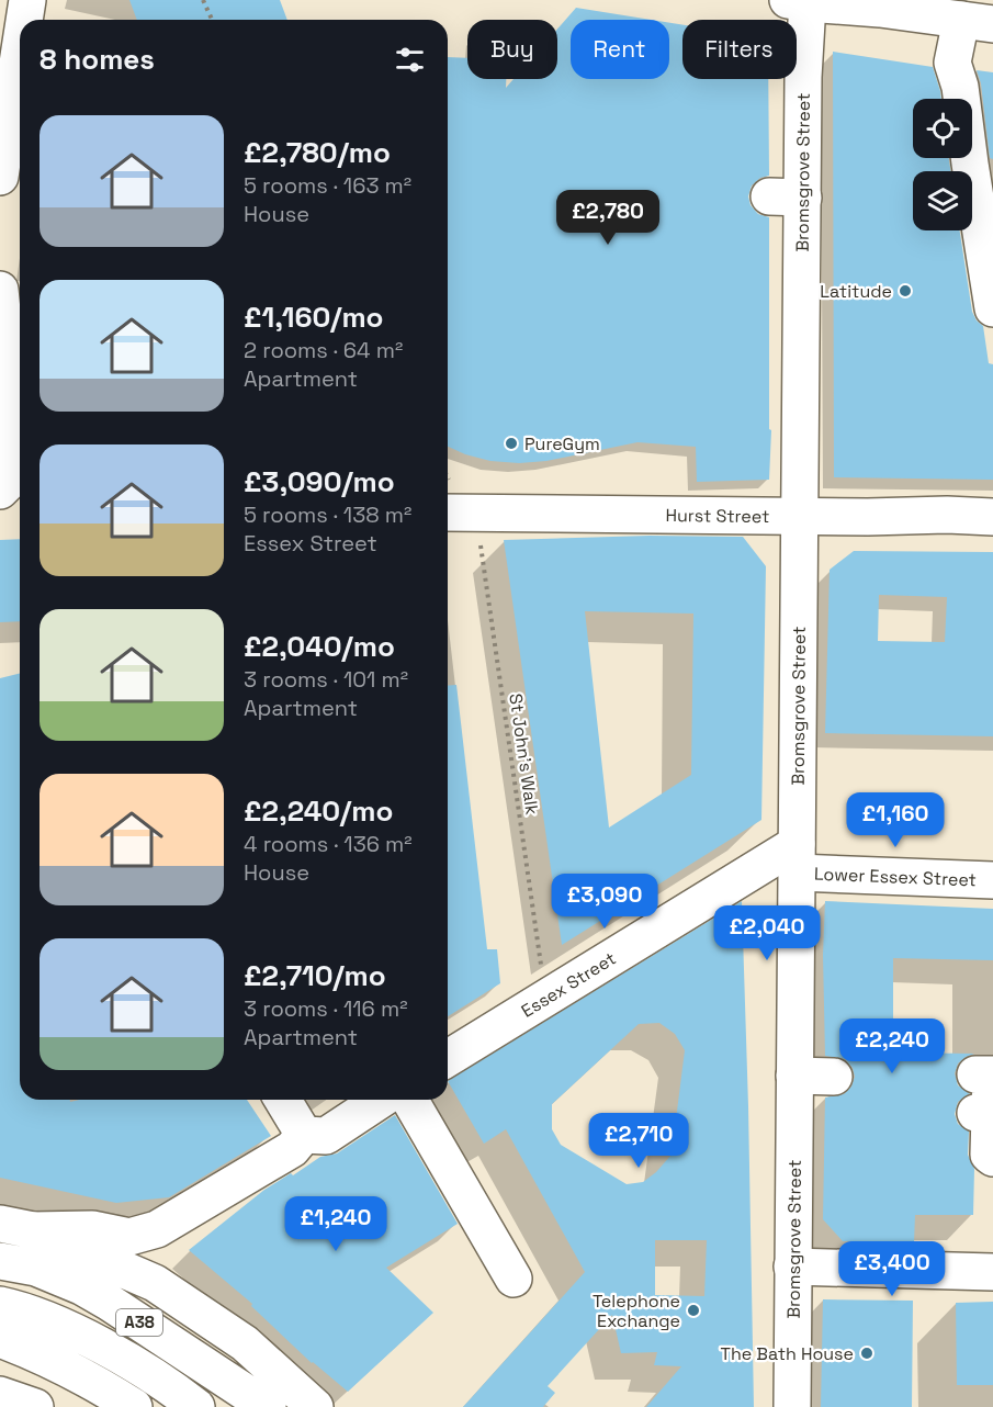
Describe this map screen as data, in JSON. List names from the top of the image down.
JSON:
{
  "streets": {
    "main road": [
      "Bromsgrove Street",
      "Hurst Street",
      "Lower Essex Street",
      "Essex Street",
      "A38"
    ],
    "path": ["St John's Walk"]
  },
  "crossings": [
    ["Bromsgrove Street", "Hurst Street"],
    ["Bromsgrove Street", "Lower Essex Street"],
    ["Bromsgrove Street", "Essex Street"],
    ["Hurst Street", "St John's Walk"],
    ["St John's Walk", "Essex Street"],
    ["Lower Essex Street", "Essex Street"]
  ],
  "places": [
    "Latitude",
    "PureGym",
    "Telephone Exchange",
    "The Bath House"
  ],
  "page": {
    "chip": ["Buy", "Rent", "Filters"],
    "heading": "8 homes",
    "list": [
      {
        "name": "£2,780/mo",
        "note": "5 rooms · 163 m² · House"
      },
      {
        "name": "£1,160/mo",
        "note": "2 rooms · 64 m² · Apartment"
      },
      {
        "name": "£3,090/mo",
        "note": "5 rooms · 138 m² · Essex Street"
      },
      {
        "name": "£2,040/mo",
        "note": "3 rooms · 101 m² · Apartment"
      },
      {
        "name": "£2,240/mo",
        "note": "4 rooms · 136 m² · House"
      },
      {
        "name": "£2,710/mo",
        "note": "3 rooms · 116 m² · Apartment"
      }
    ],
    "price": [
      "£2,780",
      "£1,160",
      "£3,090",
      "£2,040",
      "£2,240",
      "£2,710",
      "£1,240",
      "£3,400"
    ]
  }
}
